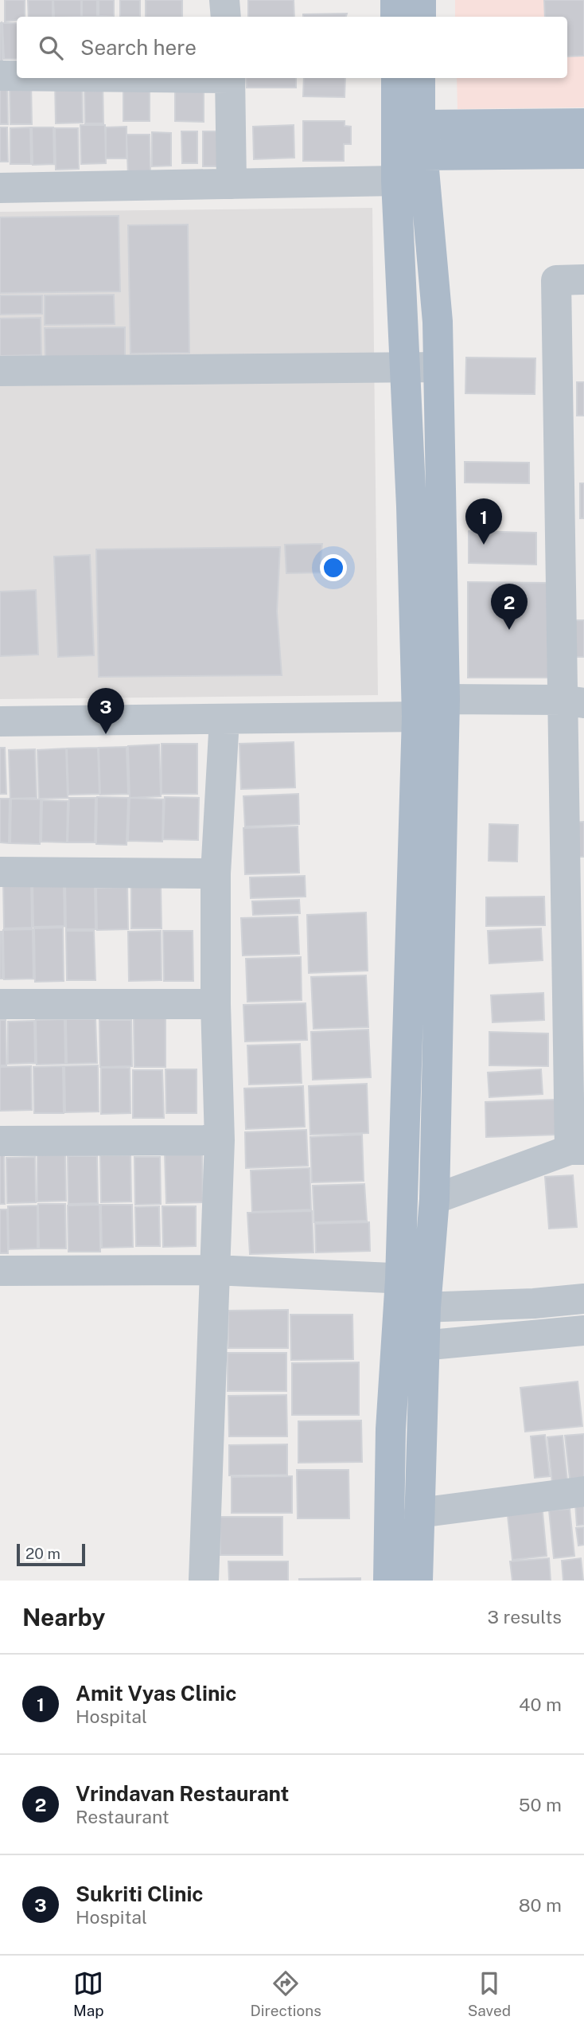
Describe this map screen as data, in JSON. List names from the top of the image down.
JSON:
{
  "scale_bar": "20 m",
  "page": {
    "search": "Search here",
    "pins": ["1", "2", "3"],
    "scale": "20 m",
    "heading": ["Nearby", "3 results"],
    "list": [
      {
        "mark": "1",
        "name": "Amit Vyas Clinic",
        "note": "Hospital",
        "value": "40 m"
      },
      {
        "mark": "2",
        "name": "Vrindavan Restaurant",
        "note": "Restaurant",
        "value": "50 m"
      },
      {
        "mark": "3",
        "name": "Sukriti Clinic",
        "note": "Hospital",
        "value": "80 m"
      }
    ],
    "nav": ["Map", "Directions", "Saved"]
  }
}
